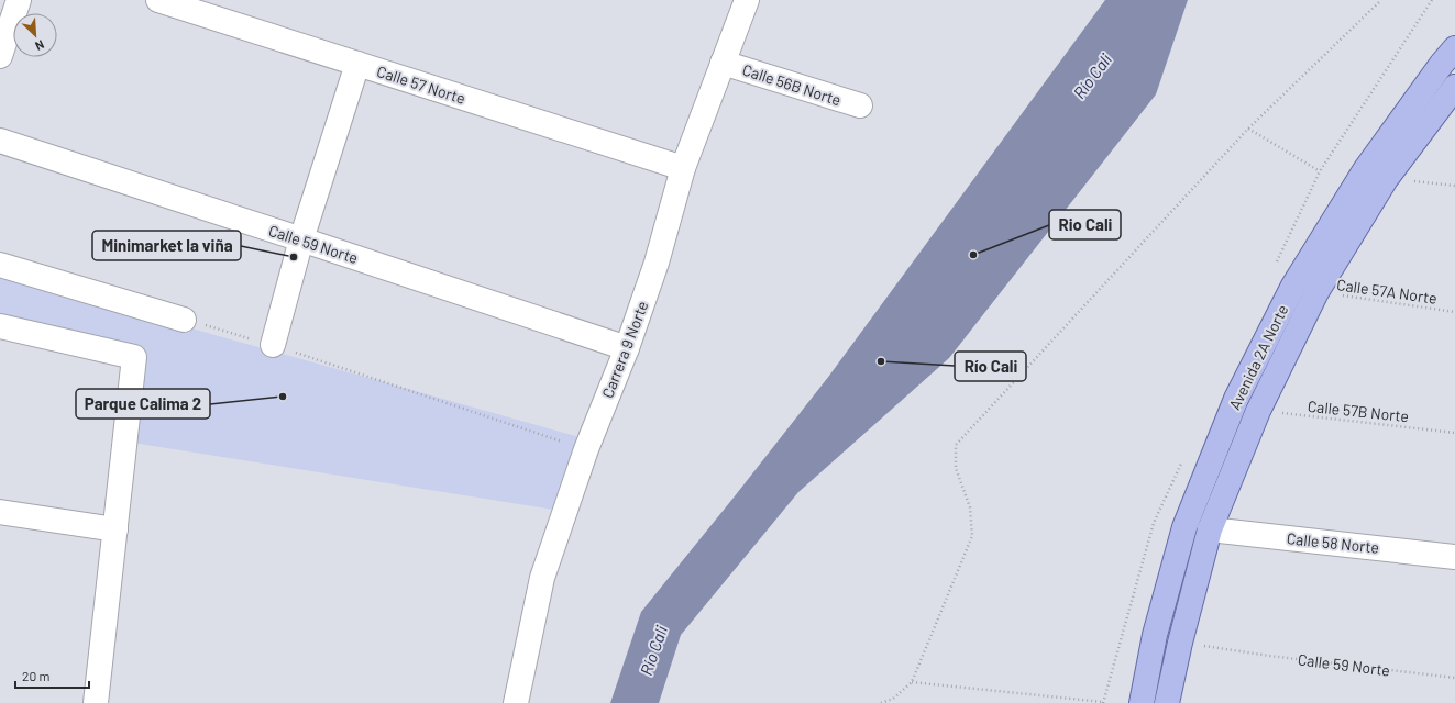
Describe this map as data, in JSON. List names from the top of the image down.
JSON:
{
  "streets": {
    "main road": ["Avenida 2A Norte"],
    "street": [
      "Calle 57 Norte",
      "Calle 56B Norte",
      "Calle 59 Norte",
      "Carrera 9 Norte",
      "Calle 58 Norte"
    ],
    "path": ["Calle 57A Norte", "Calle 57B Norte"]
  },
  "crossings": [
    ["Calle 57 Norte", "Carrera 9 Norte"],
    ["Calle 56B Norte", "Carrera 9 Norte"],
    ["Calle 59 Norte", "Carrera 9 Norte"],
    ["Calle 57A Norte", "Avenida 2A Norte"],
    ["Avenida 2A Norte", "Calle 57B Norte"],
    ["Avenida 2A Norte", "Calle 58 Norte"]
  ],
  "water": ["Río Cali"],
  "places": [
    "Rio Cali",
    "Minimarket la viña",
    "Río Cali",
    "Parque Calima 2"
  ],
  "scale_bar": "20 m",
  "north": "bottom right"
}
